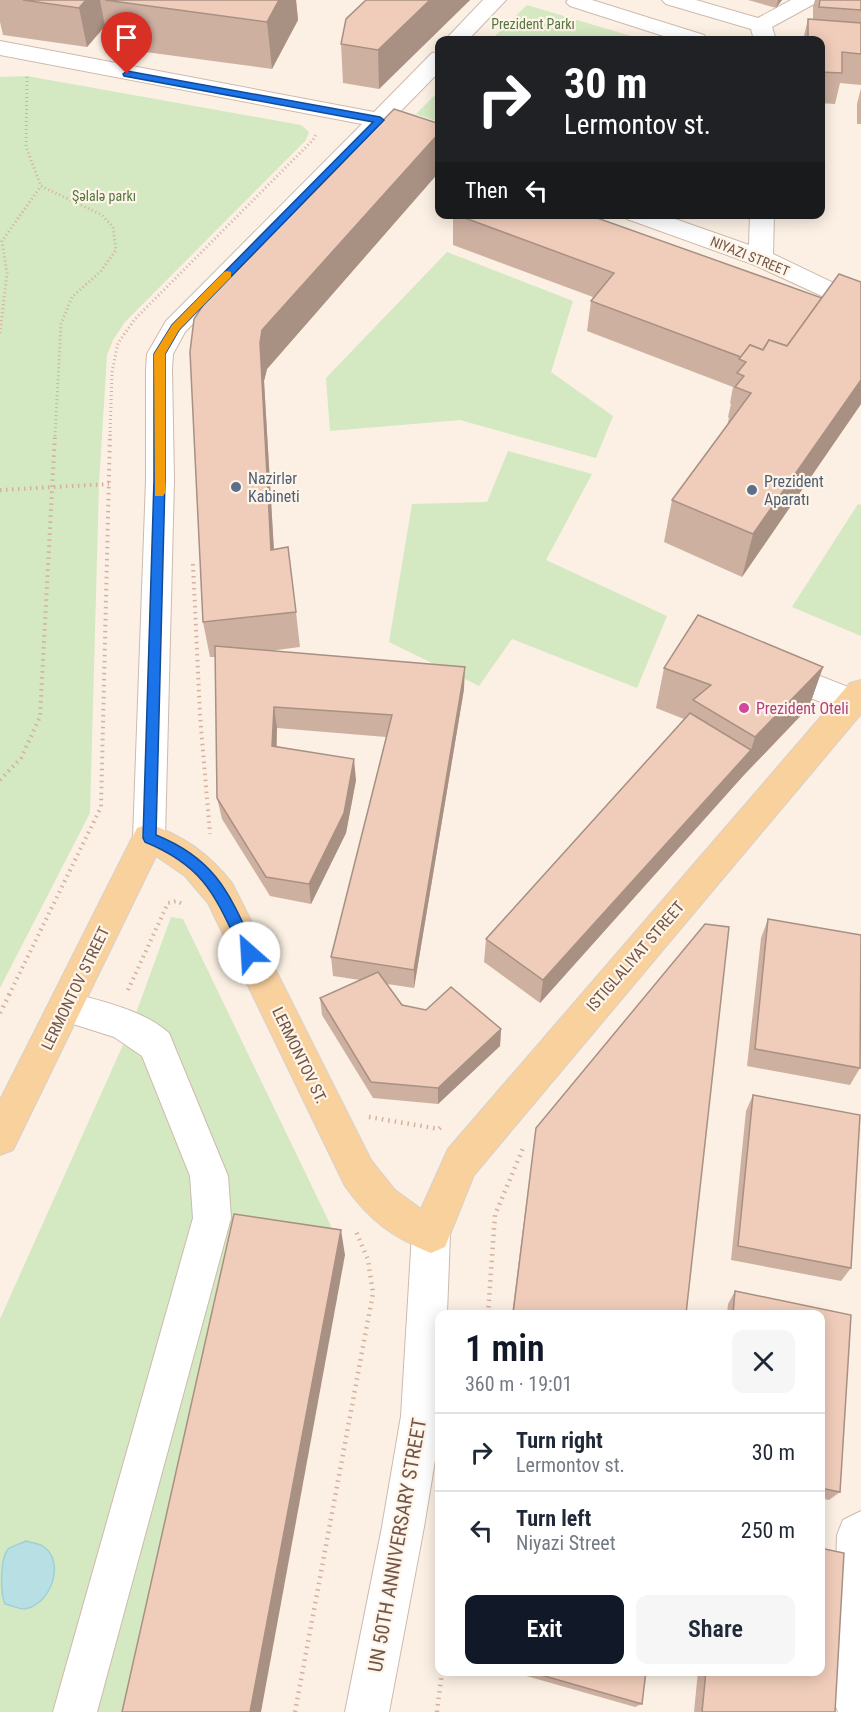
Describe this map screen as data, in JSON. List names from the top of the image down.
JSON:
{
  "streets": {
    "main road": ["ISTIGLALIYAT STREET", "LERMONTOV STREET", "LERMONTOV ST."],
    "street": ["NIYAZI STREET", "UN 50TH ANNIVERSARY STREET"]
  },
  "crossings": [
    ["ISTIGLALIYAT STREET", "LERMONTOV ST."],
    ["ISTIGLALIYAT STREET", "UN 50TH ANNIVERSARY STREET"],
    ["LERMONTOV STREET", "LERMONTOV ST."],
    ["LERMONTOV ST.", "UN 50TH ANNIVERSARY STREET"]
  ],
  "parks": ["Prezident Parkı", "Şəlalə parkı"],
  "places": ["Nazirlər Kabineti", "Prezident Aparatı", "Prezident Oteli"],
  "page": {
    "turn": ["30 m", "Lermontov st."],
    "then": "Then",
    "heading": ["1 min", "360 m · 19:01"],
    "list": [
      {
        "name": "Turn right",
        "note": "Lermontov st.",
        "value": "30 m"
      },
      {
        "name": "Turn left",
        "note": "Niyazi Street",
        "value": "250 m"
      }
    ],
    "buttons": ["Exit", "Share"]
  }
}
